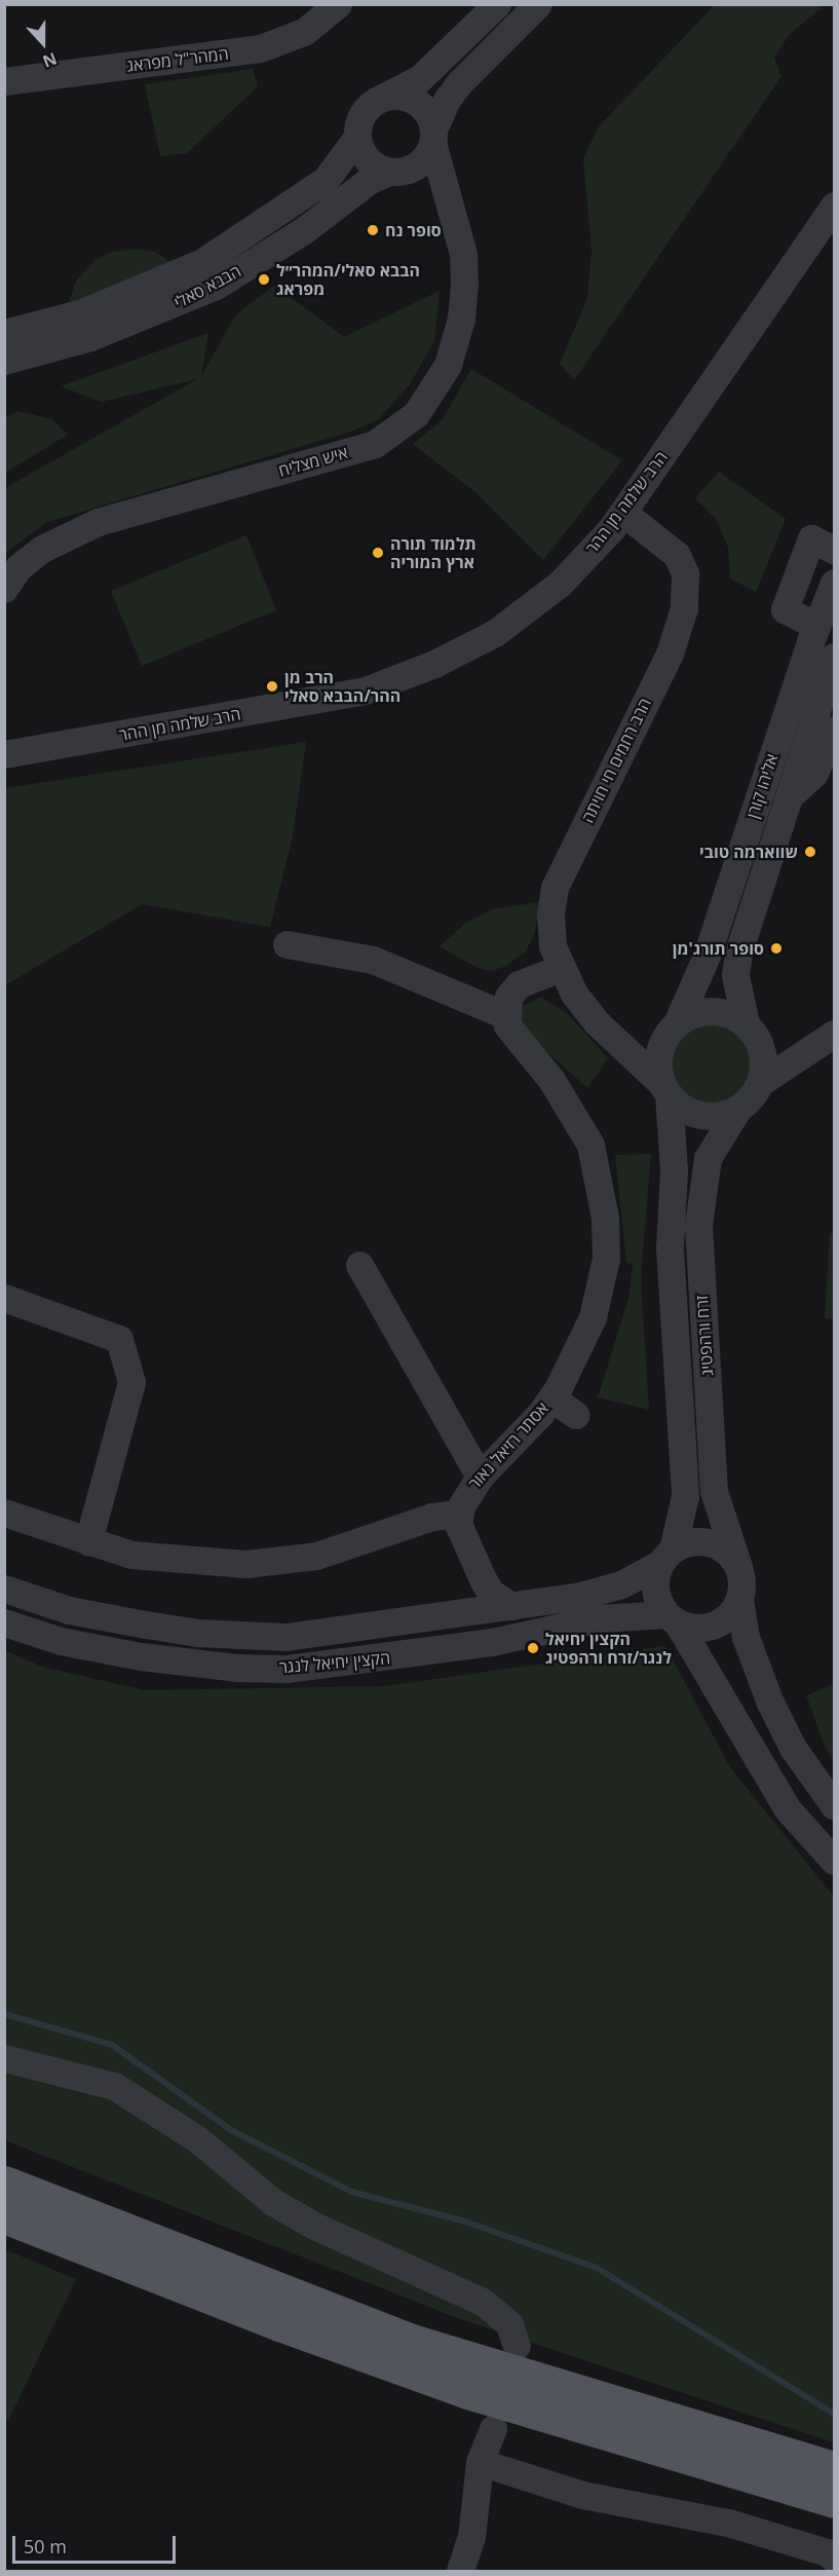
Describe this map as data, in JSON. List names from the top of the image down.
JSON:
{
  "streets": {
    "street": [
      "המהר\"ל מפראג",
      "הבבא סאלי",
      "איש מצליח",
      "הרב שלמה מן ההר",
      "הרב רחמים חי חויתה",
      "אליהו קורן",
      "זרח ורהפטיג",
      "אסתר רזיאל נאור",
      "הקצין יחיאל לנגר"
    ]
  },
  "crossings": [
    ["הבבא סאלי", "איש מצליח"],
    ["הרב שלמה מן ההר", "הרב רחמים חי חויתה"],
    ["הרב רחמים חי חויתה", "אליהו קורן"],
    ["הרב רחמים חי חויתה", "זרח ורהפטיג"],
    ["אליהו קורן", "זרח ורהפטיג"],
    ["זרח ורהפטיג", "הקצין יחיאל לנגר"]
  ],
  "places": [
    "סופר נח",
    "הבבא סאלי/המהר״ל מפראג",
    "תלמוד תורה ארץ המוריה",
    "הרב מן ההר/הבבא סאלי",
    "שווארמה טובי",
    "סופר תורג'מן",
    "הקצין יחיאל לנגר/זרח ורהפטיג"
  ],
  "scale_bar": "50 m",
  "north": "bottom"
}
